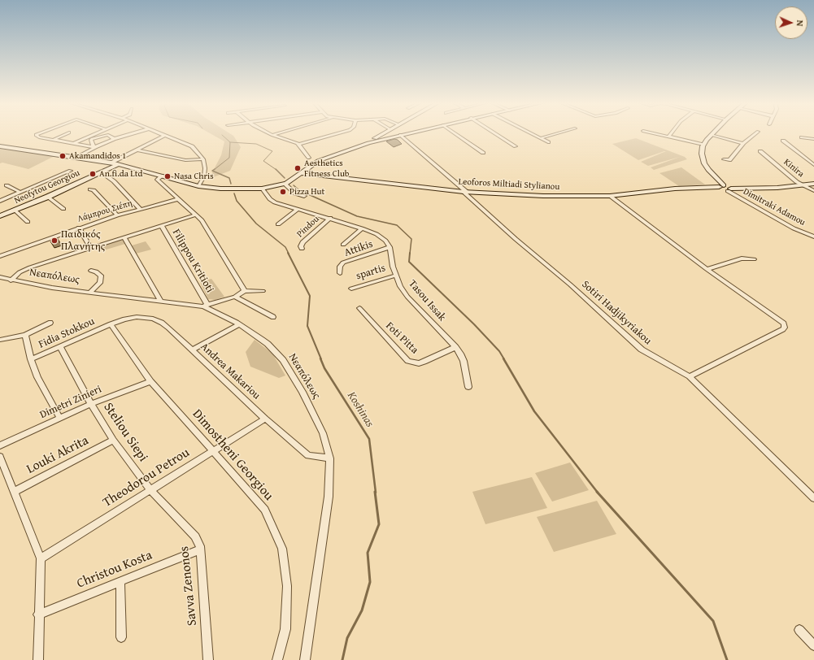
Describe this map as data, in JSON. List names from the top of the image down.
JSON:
{
  "streets": {
    "main road": ["Leoforos Miltiadi Stylianou", "Neofytou Georgiou"],
    "street": [
      "Kinira",
      "Dimitraki Adamou",
      "Λάμπρου Σιέπη",
      "Pindou",
      "Attikis",
      "Filippou Kritioti",
      "spartis",
      "Νεαπόλεως",
      "Tasou Issak",
      "Sotiri Hadjikyriakou",
      "Fidia Stokkou",
      "Foti Pitta",
      "Andrea Makariou",
      "Dimetri Zinieri",
      "Steliou Siepi",
      "Louki Akrita",
      "Dimostheni Georgiou",
      "Theodorou Petrou",
      "Christou Kosta",
      "Savva Zenonos"
    ]
  },
  "crossings": [
    ["Leoforos Miltiadi Stylianou", "Dimitraki Adamou"],
    ["Leoforos Miltiadi Stylianou", "Sotiri Hadjikyriakou"],
    ["Attikis", "Tasou Issak"],
    ["Filippou Kritioti", "Νεαπόλεως"],
    ["spartis", "Tasou Issak"],
    ["Νεαπόλεως", "Andrea Makariou"],
    ["Tasou Issak", "Foti Pitta"],
    ["Fidia Stokkou", "Andrea Makariou"],
    ["Fidia Stokkou", "Steliou Siepi"],
    ["Fidia Stokkou", "Dimostheni Georgiou"],
    ["Andrea Makariou", "Dimostheni Georgiou"],
    ["Andrea Makariou", "Theodorou Petrou"],
    ["Dimetri Zinieri", "Steliou Siepi"],
    ["Dimetri Zinieri", "Dimostheni Georgiou"],
    ["Steliou Siepi", "Louki Akrita"],
    ["Steliou Siepi", "Theodorou Petrou"],
    ["Steliou Siepi", "Savva Zenonos"],
    ["Dimostheni Georgiou", "Theodorou Petrou"],
    ["Theodorou Petrou", "Savva Zenonos"],
    ["Christou Kosta", "Savva Zenonos"]
  ],
  "water": ["Koshinas"],
  "places": [
    "Akamandidos 1",
    "Aesthetics Fitness Club",
    "An.fi.da Ltd",
    "Nasa Chris",
    "Pizza Hut",
    "Παιδικός Πλανήτης"
  ],
  "north": "right"
}
